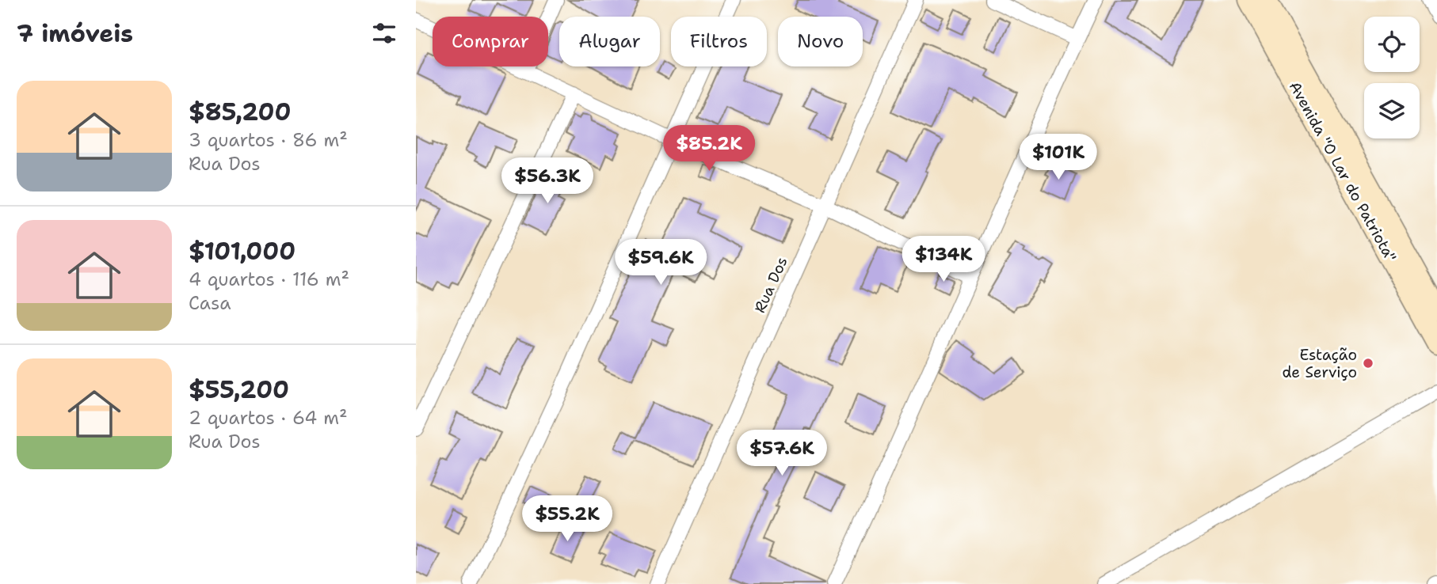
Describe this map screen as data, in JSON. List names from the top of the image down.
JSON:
{
  "streets": {
    "main road": ["Avenida \"O Lar do Patriota\""],
    "street": ["Rua Dos"]
  },
  "places": ["Estação de Serviço"],
  "page": {
    "heading": "7 imóveis",
    "chip": [
      "Comprar",
      "Alugar",
      "Filtros",
      "Novo"
    ],
    "list": [
      {
        "name": "$85,200",
        "note": "3 quartos · 86 m² · Rua Dos"
      },
      {
        "name": "$101,000",
        "note": "4 quartos · 116 m² · Casa"
      },
      {
        "name": "$55,200",
        "note": "2 quartos · 64 m² · Rua Dos"
      }
    ],
    "price": [
      "$85.2K",
      "$101K",
      "$56.3K",
      "$134K",
      "$59.6K",
      "$57.6K",
      "$55.2K"
    ]
  }
}
